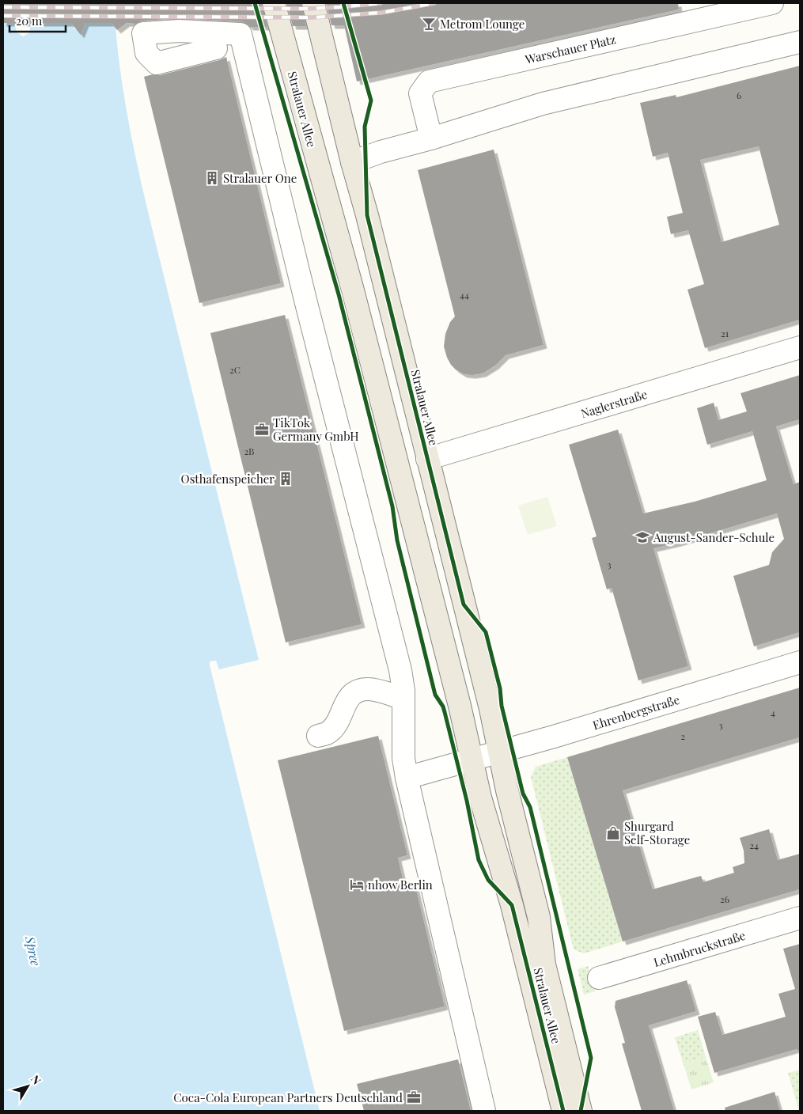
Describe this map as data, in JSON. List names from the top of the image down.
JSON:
{
  "streets": {
    "main road": ["Stralauer Allee"],
    "street": [
      "Warschauer Platz",
      "Naglerstraße",
      "Ehrenbergstraße",
      "Lehmbruckstraße"
    ]
  },
  "crossings": [
    ["Stralauer Allee", "Naglerstraße"],
    ["Stralauer Allee", "Ehrenbergstraße"]
  ],
  "water": ["Spree"],
  "places": {
    "bar": ["Metrom Lounge"],
    "building": ["Stralauer One", "Osthafenspeicher"],
    "office": ["TikTok Germany GmbH", "Coca-Cola European Partners Deutschland"],
    "school or university": ["August-Sander-Schule"],
    "shop": ["Shurgard Self-Storage"],
    "hotel": ["nhow Berlin"]
  },
  "house_numbers": [
    "6",
    "44",
    "21",
    "2C",
    "2B",
    "3",
    "4",
    "3",
    "2",
    "24",
    "26"
  ],
  "scale_bar": "20 m",
  "north": "top right"
}
